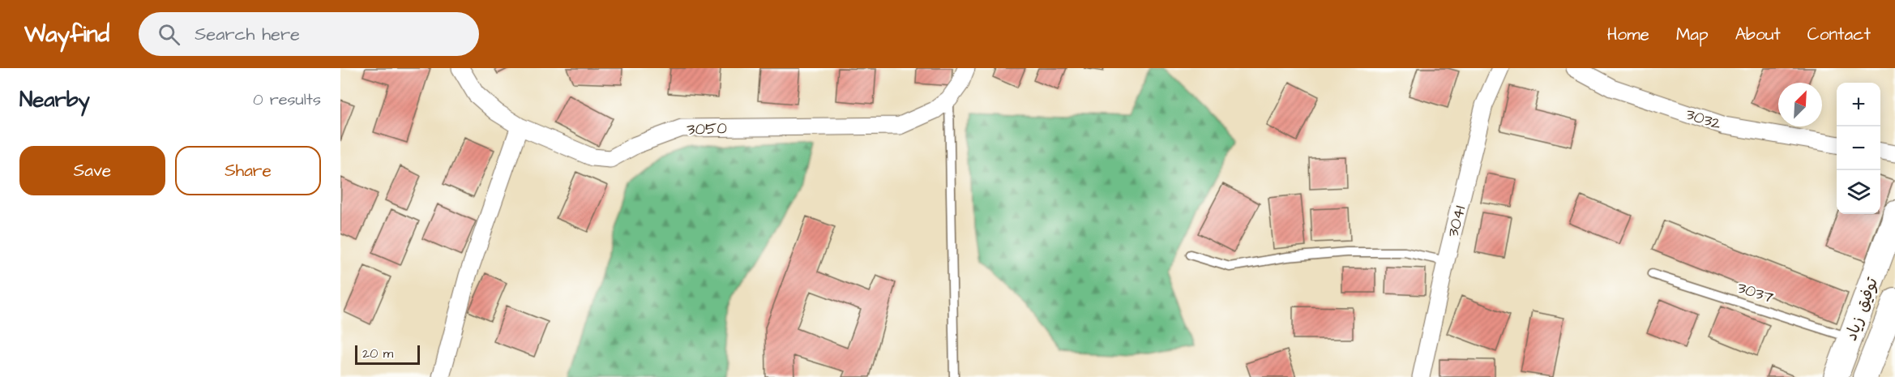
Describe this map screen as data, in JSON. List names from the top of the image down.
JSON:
{
  "streets": {
    "street": [
      "3032",
      "3050",
      "3041",
      "توفيق زياد"
    ],
    "lane": ["3037"]
  },
  "crossings": [
    ["3037", "توفيق زياد"]
  ],
  "scale_bar": "20 m",
  "north": "top right",
  "page": {
    "header": "Wayfind",
    "search": "Search here",
    "nav": [
      "Home",
      "Map",
      "About",
      "Contact"
    ],
    "heading": ["Nearby", "0 results"],
    "map_buttons": ["+", "−"],
    "buttons": ["Save", "Share"],
    "scale": "20 m"
  }
}
